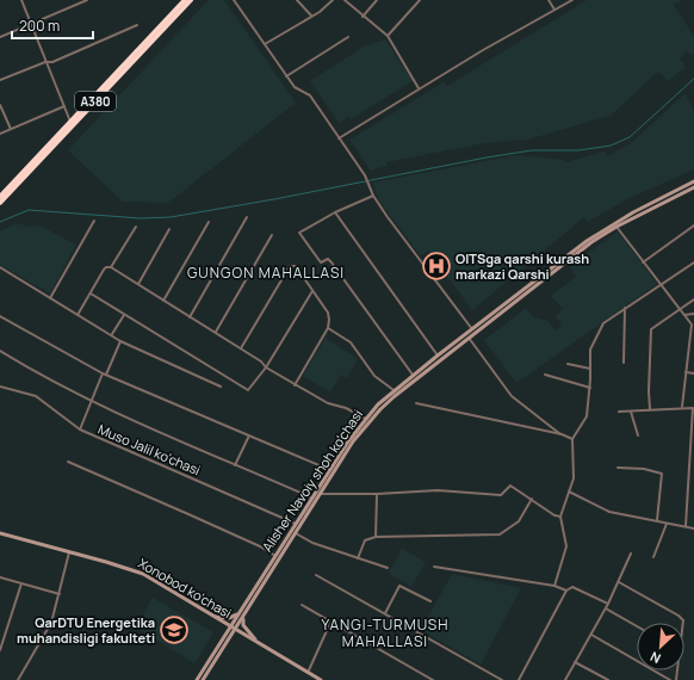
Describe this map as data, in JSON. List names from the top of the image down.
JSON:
{
  "streets": {
    "highway": ["A380"],
    "main road": ["Alisher Navoiy shoh ko'chasi", "Xonobod ko'chasi"],
    "street": ["Muso Jalil ko'chasi"]
  },
  "crossings": [
    ["Muso Jalil ko'chasi", "Alisher Navoiy shoh ko'chasi"],
    ["Alisher Navoiy shoh ko'chasi", "Xonobod ko'chasi"]
  ],
  "districts": ["GUNGON MAHALLASI", "YANGI-TURMUSH MAHALLASI"],
  "places": {
    "hospital": ["OITSga qarshi kurash markazi Qarshi"],
    "school or university": ["QarDTU Energetika muhandisligi fakulteti"]
  },
  "scale_bar": "200 m",
  "north": "bottom left"
}
